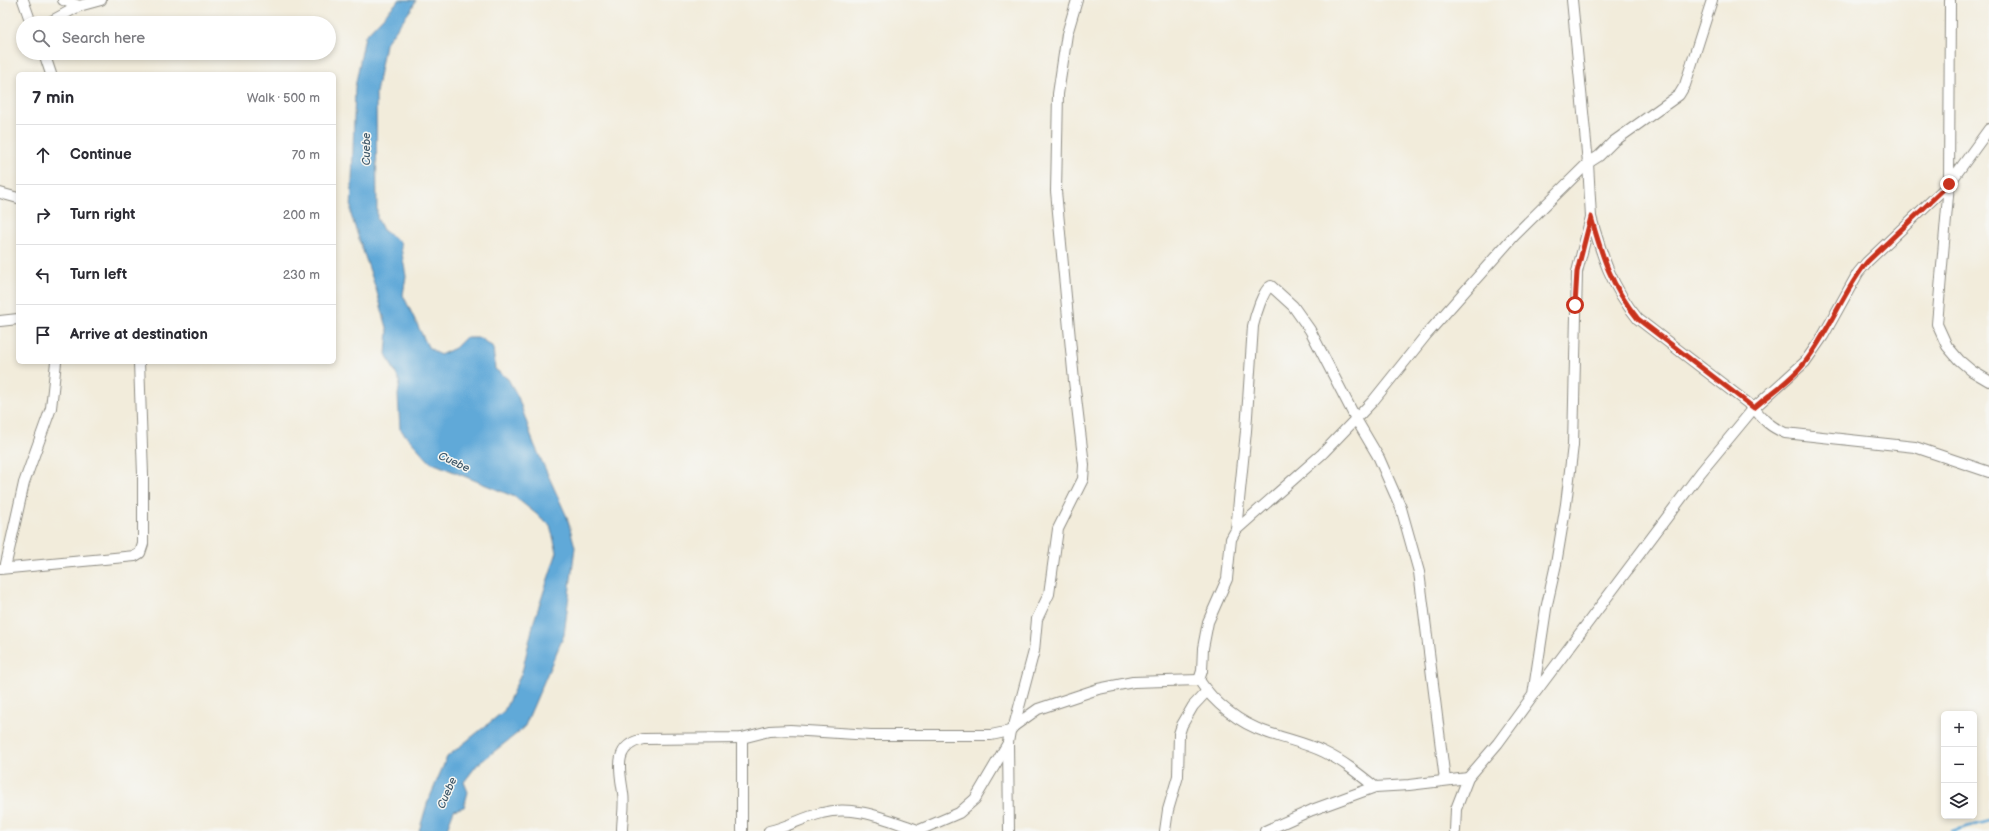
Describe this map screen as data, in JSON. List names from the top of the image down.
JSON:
{
  "water": ["Cuebe"],
  "page": {
    "search": "Search here",
    "heading": ["7 min", "Walk · 500 m"],
    "list": [
      ["Continue", "70 m"],
      ["Turn right", "200 m"],
      ["Turn left", "230 m"],
      "Arrive at destination"
    ],
    "map_buttons": ["+", "−"]
  }
}
